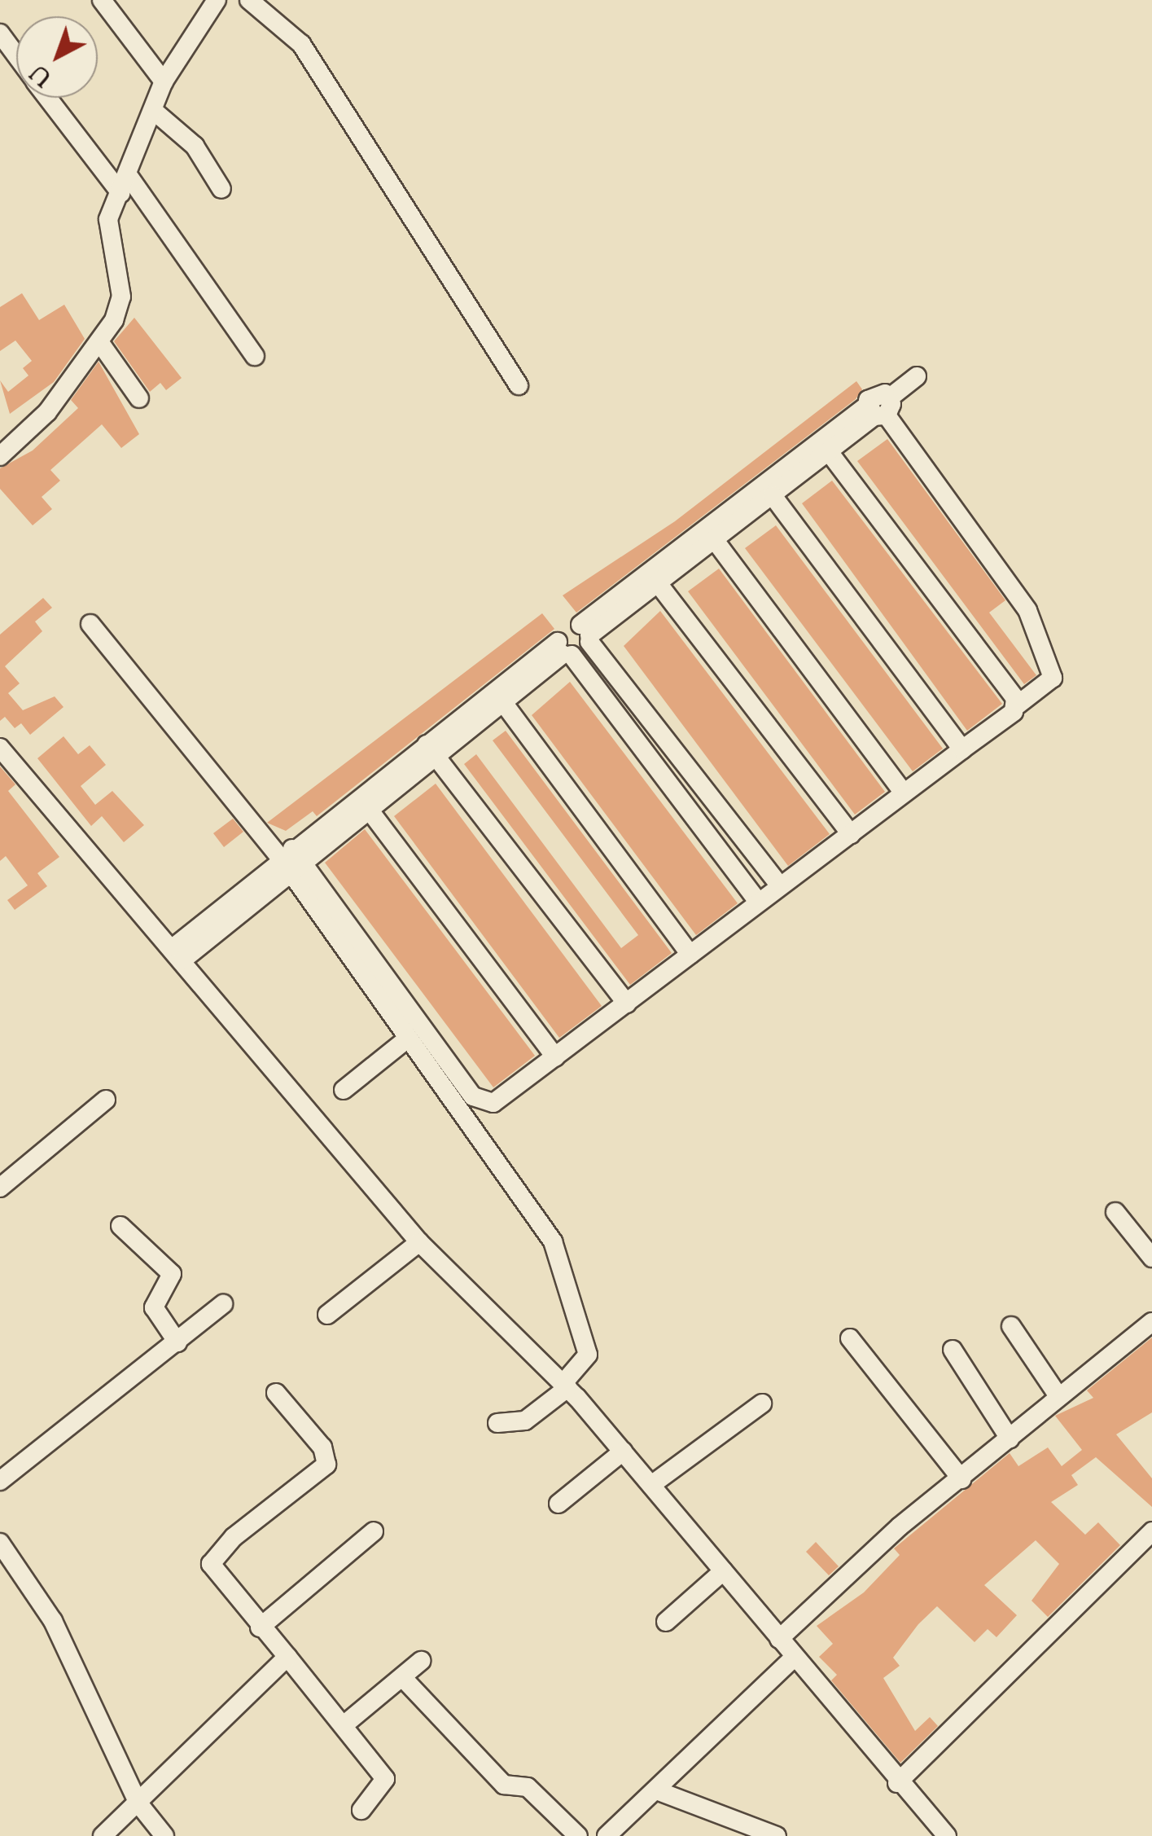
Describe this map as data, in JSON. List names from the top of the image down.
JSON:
{
  "north": "bottom left"
}
